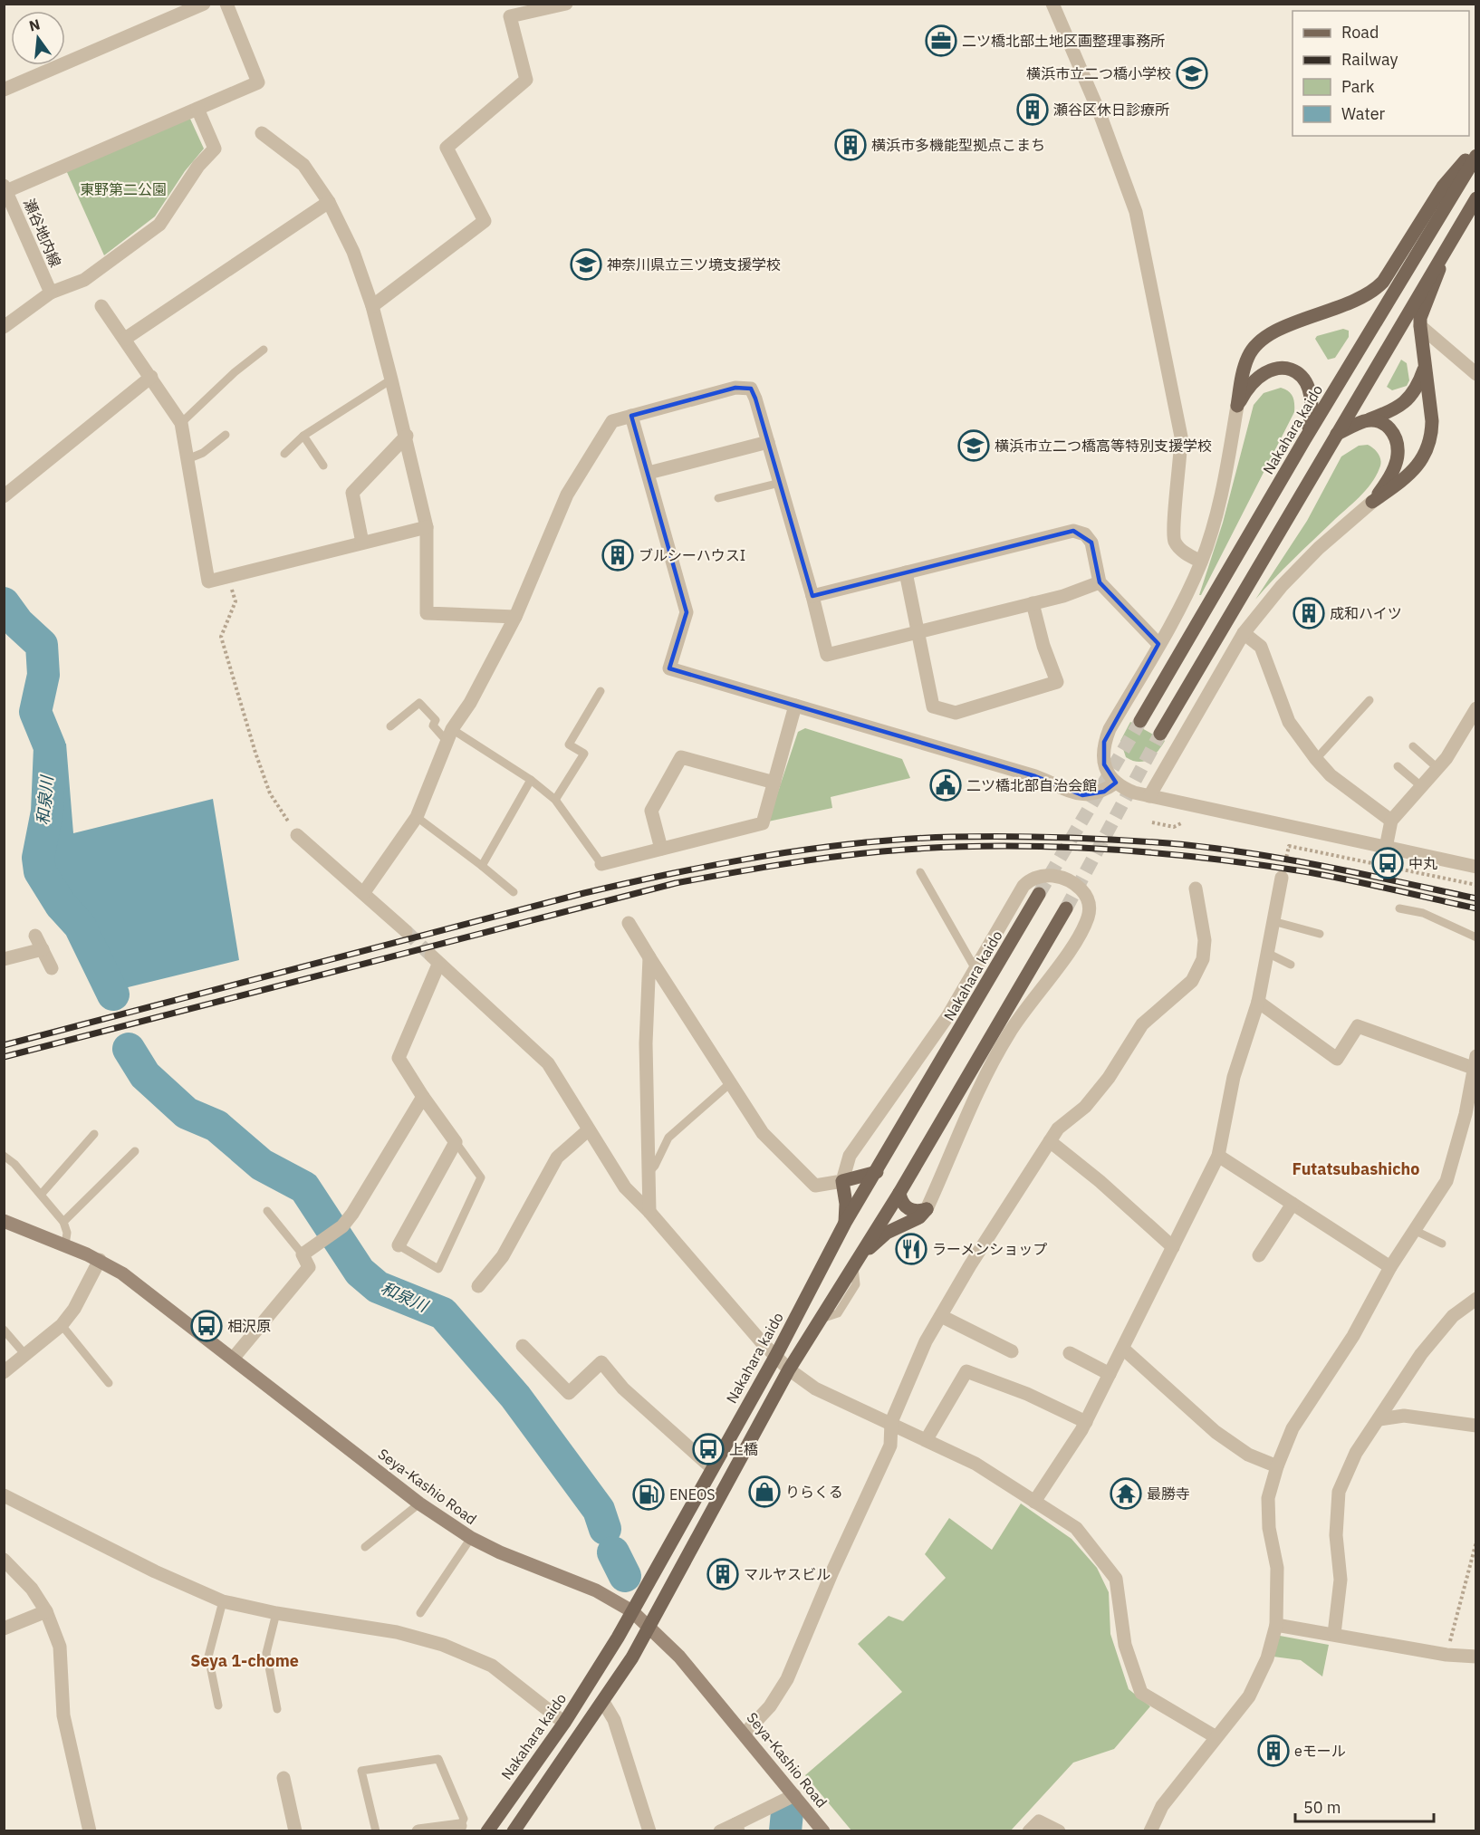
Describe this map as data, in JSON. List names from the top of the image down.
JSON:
{
  "streets": {
    "main road": ["Nakahara kaido", "Seya-Kashio Road"],
    "street": ["瀬谷地内線"]
  },
  "crossings": [
    ["Nakahara kaido", "Seya-Kashio Road"]
  ],
  "districts": ["Futatsubashicho", "Seya 1-chome"],
  "water": ["和泉川"],
  "parks": ["東野第二公園"],
  "places": {
    "office": ["二ツ橋北部土地区画整理事務所"],
    "school or university": ["横浜市立二つ橋小学校", "神奈川県立三ツ境支援学校", "横浜市立二つ橋高等特別支援学校"],
    "building": [
      "瀬谷区休日診療所",
      "横浜市多機能型拠点こまち",
      "ブルシーハウスI",
      "成和ハイツ",
      "マルヤスビル",
      "eモール"
    ],
    "public building": ["二ツ橋北部自治会館"],
    "bus stop": ["中丸", "相沢原", "上橋"],
    "restaurant": ["ラーメンショップ"],
    "shop": ["りらくる"],
    "temple": ["最勝寺"],
    "fuel station": ["ENEOS"]
  },
  "legend": [
    "Road",
    "Railway",
    "Park",
    "Water"
  ],
  "scale_bar": "50 m",
  "north": "top"
}
